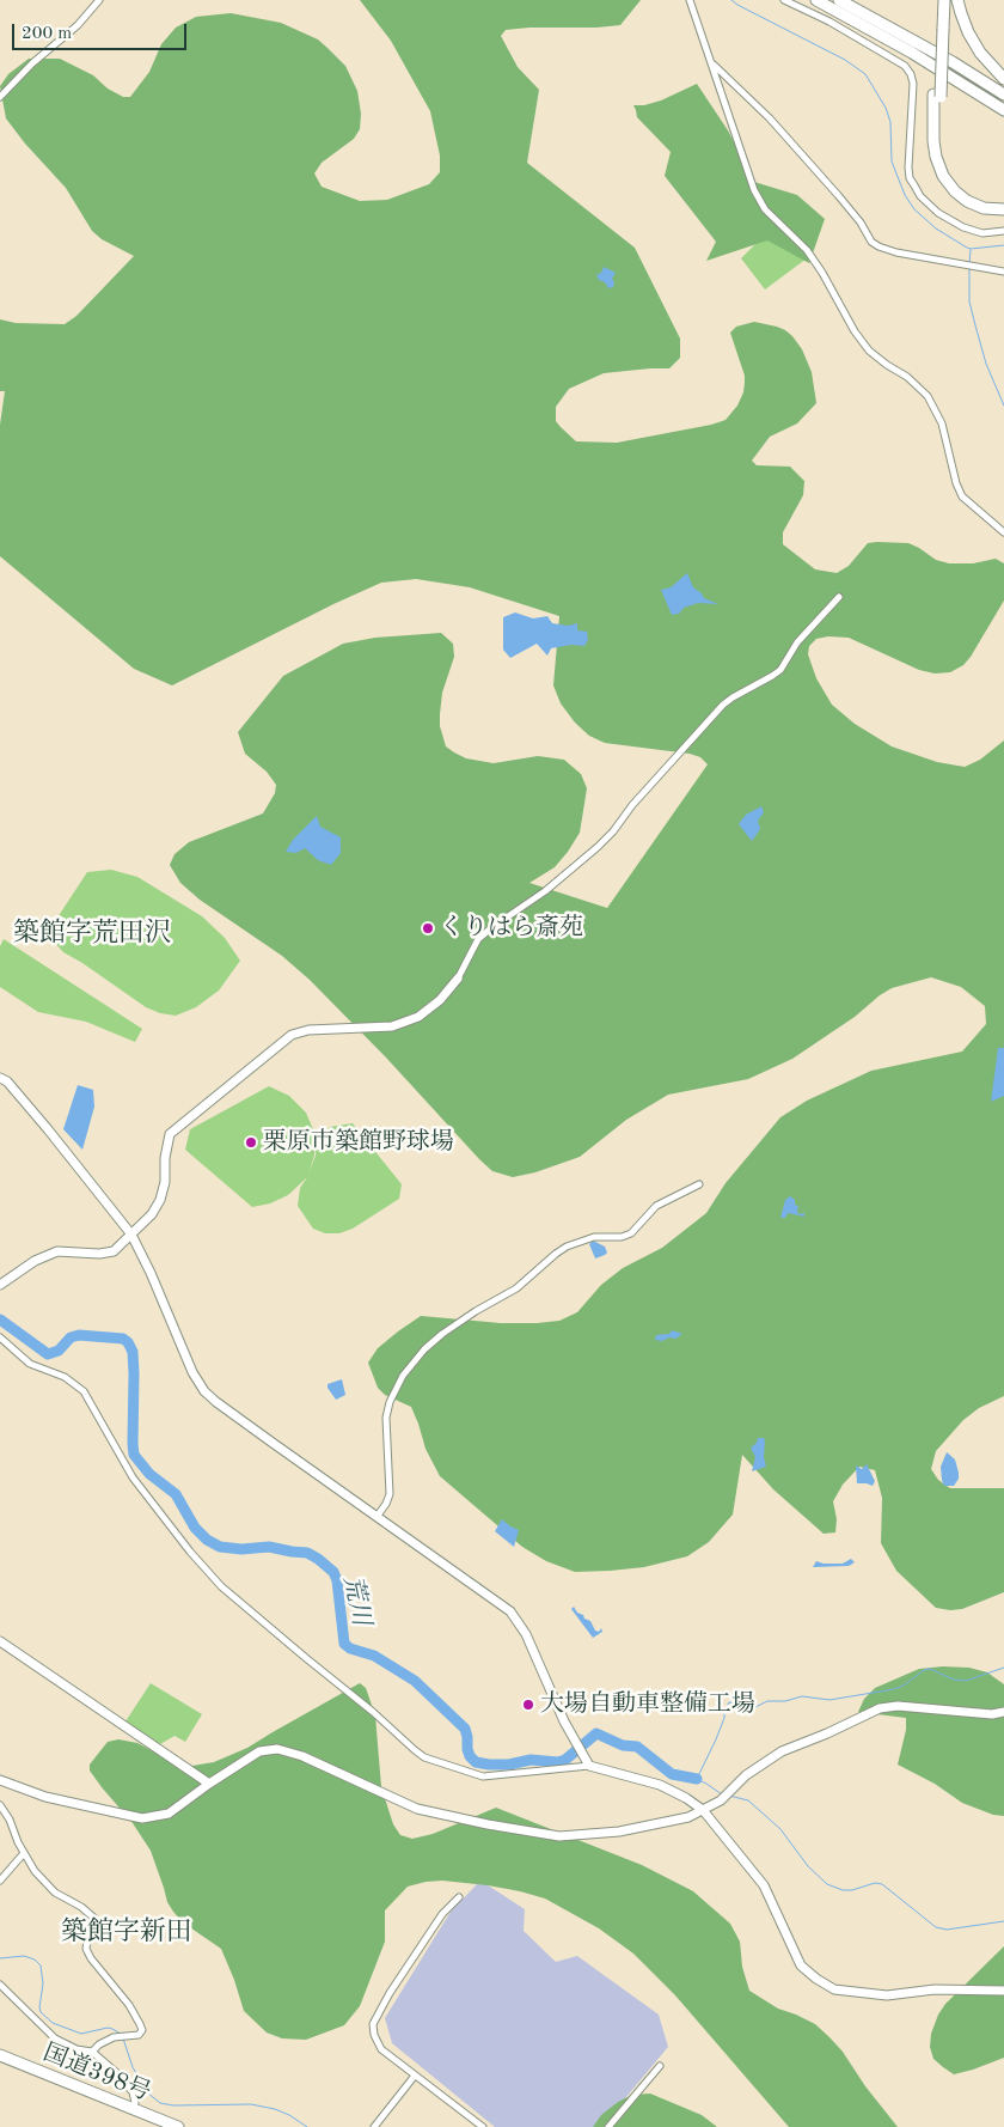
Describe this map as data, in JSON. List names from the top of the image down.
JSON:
{
  "streets": {
    "highway": ["国道398号"]
  },
  "districts": ["築館字荒田沢", "築館字新田"],
  "water": ["荒川"],
  "places": ["くりはら斎苑", "栗原市築館野球場", "大場自動車整備工場"],
  "scale_bar": "200 m"
}
